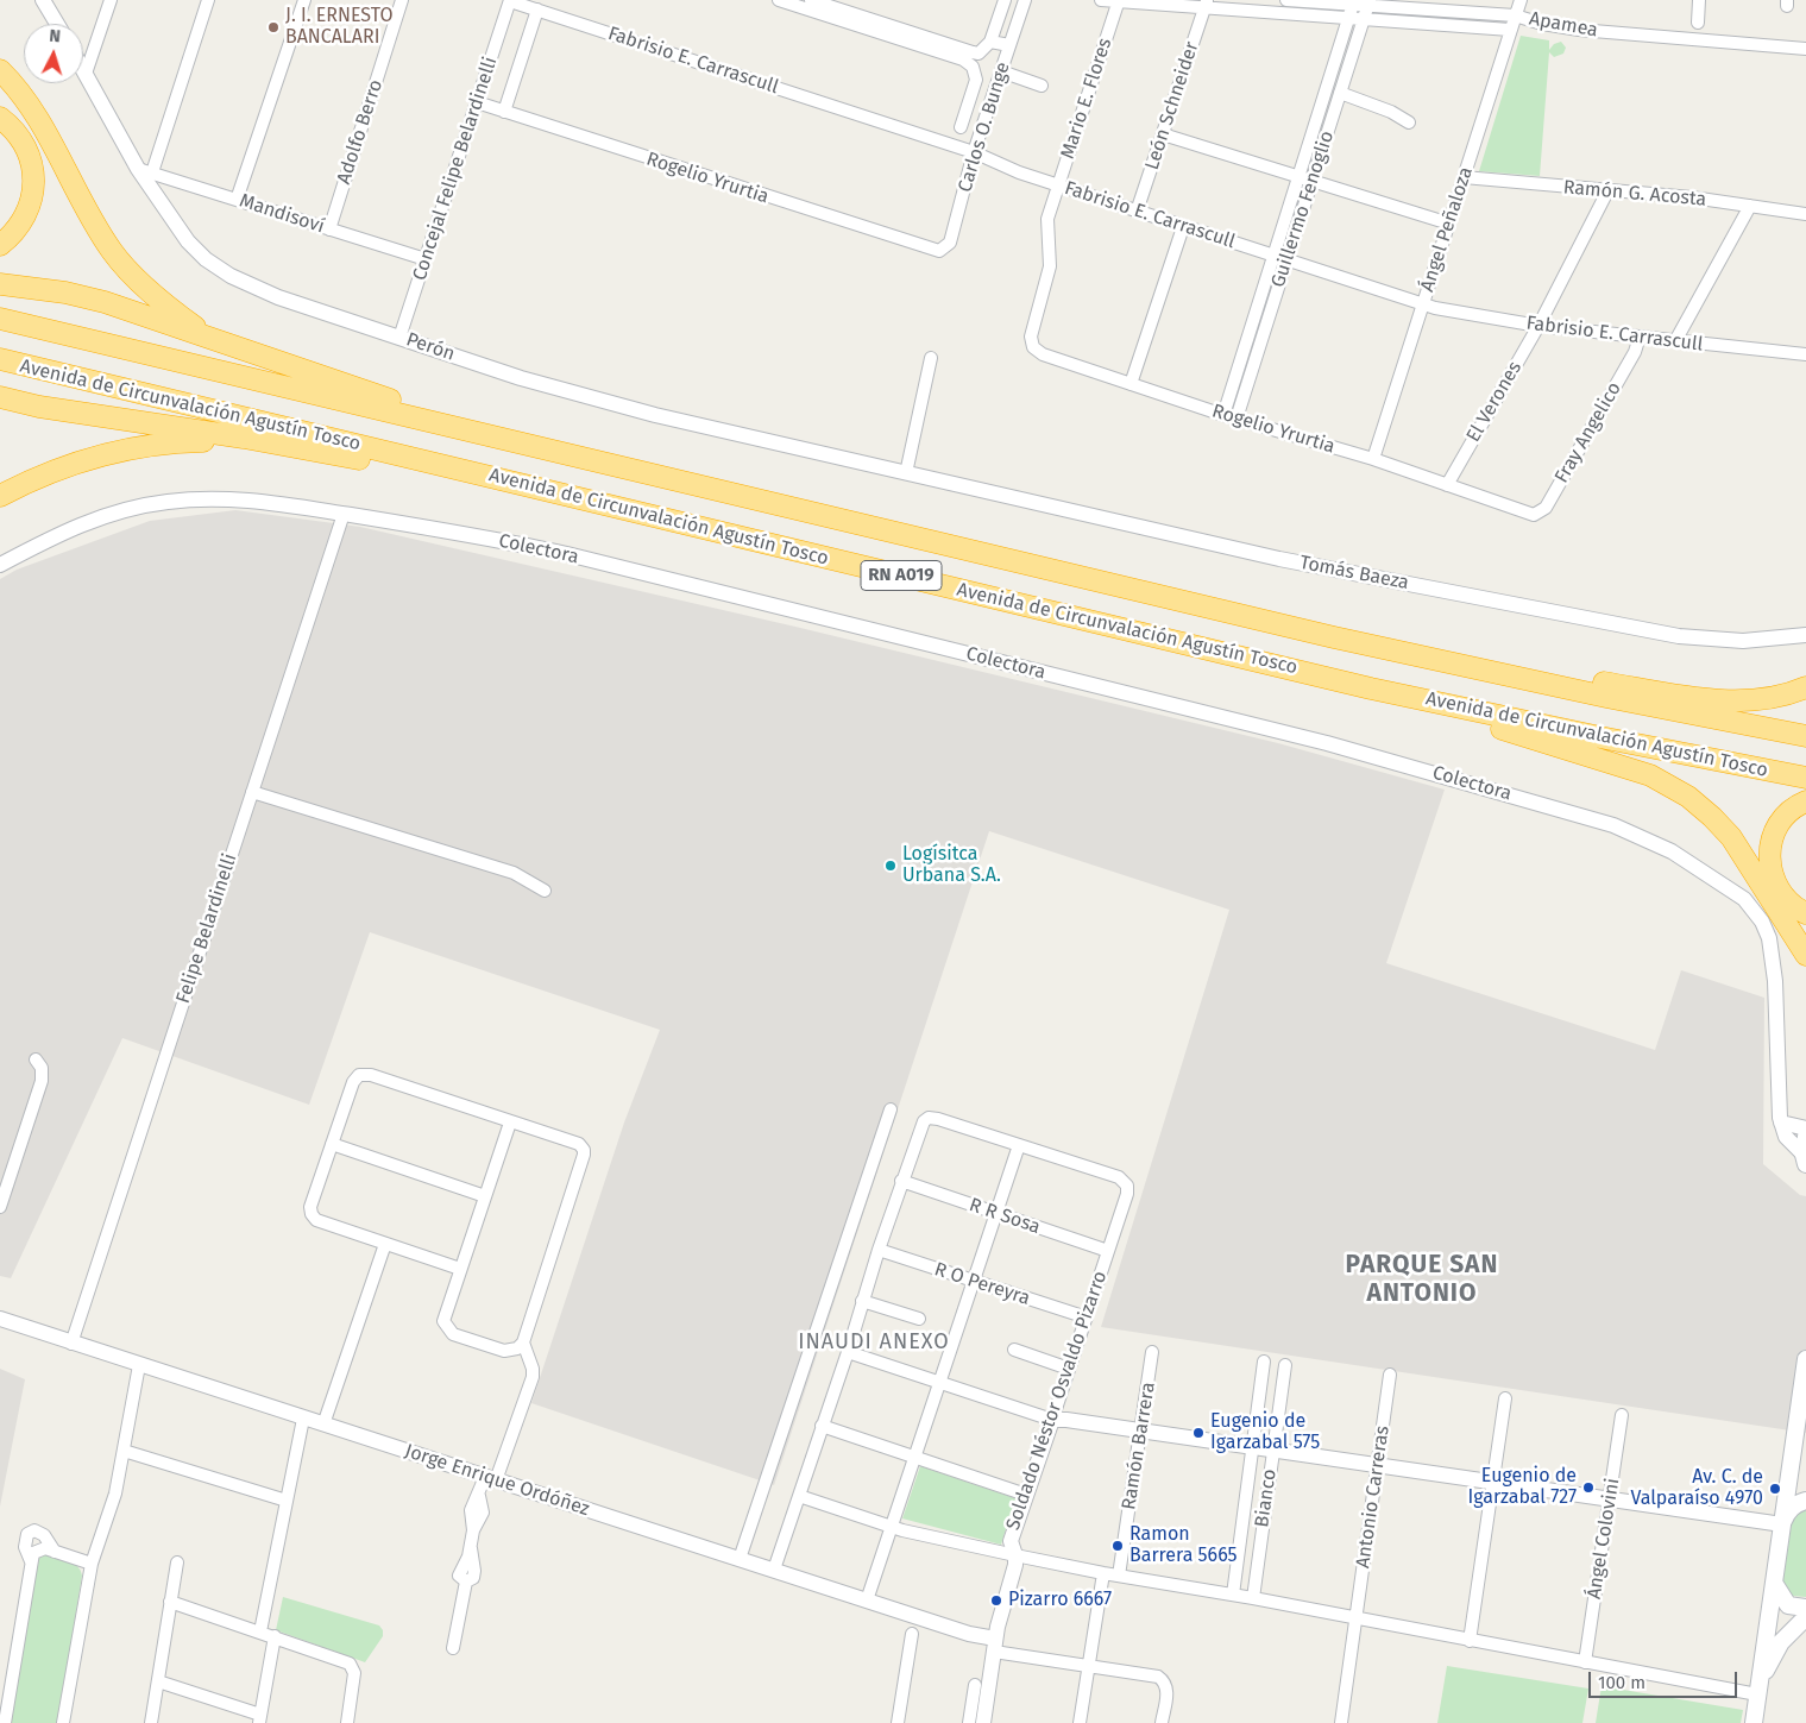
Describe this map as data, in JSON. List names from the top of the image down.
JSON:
{
  "streets": {
    "highway": ["Avenida de Circunvalación Agustín Tosco", "RN A019"],
    "street": [
      "Apamea",
      "Fabrisio E. Carrascull",
      "Mario E. Flores",
      "León Schneider",
      "Carlos O. Bunge",
      "Adolfo Berro",
      "Concejal Felipe Belardinelli",
      "Rogelio Yrurtia",
      "Ramón G. Acosta",
      "Guillermo Fenoglio",
      "Mandisoví",
      "Ángel Peñaloza",
      "Perón",
      "El Verones",
      "Fray Angelico",
      "Colectora",
      "Tomás Baeza",
      "Felipe Belardinelli",
      "R R Sosa",
      "R O Pereyra",
      "Soldado Néstor Osvaldo Pizarro",
      "Ramón Barrera",
      "Jorge Enrique Ordóñez",
      "Antonio Carreras",
      "Bianco",
      "Ángel Colovini"
    ]
  },
  "crossings": [
    ["Apamea", "Mario E. Flores"],
    ["Apamea", "León Schneider"],
    ["Apamea", "Guillermo Fenoglio"],
    ["Apamea", "Ángel Peñaloza"],
    ["Fabrisio E. Carrascull", "Mario E. Flores"],
    ["Fabrisio E. Carrascull", "León Schneider"],
    ["Fabrisio E. Carrascull", "Carlos O. Bunge"],
    ["Fabrisio E. Carrascull", "Concejal Felipe Belardinelli"],
    ["Fabrisio E. Carrascull", "Guillermo Fenoglio"],
    ["Fabrisio E. Carrascull", "Ángel Peñaloza"],
    ["Fabrisio E. Carrascull", "El Verones"],
    ["Fabrisio E. Carrascull", "Fray Angelico"],
    ["Mario E. Flores", "Rogelio Yrurtia"],
    ["Carlos O. Bunge", "Rogelio Yrurtia"],
    ["Adolfo Berro", "Mandisoví"],
    ["Concejal Felipe Belardinelli", "Rogelio Yrurtia"],
    ["Concejal Felipe Belardinelli", "Mandisoví"],
    ["Concejal Felipe Belardinelli", "Perón"],
    ["Rogelio Yrurtia", "Guillermo Fenoglio"],
    ["Rogelio Yrurtia", "Ángel Peñaloza"],
    ["Rogelio Yrurtia", "El Verones"],
    ["Rogelio Yrurtia", "Fray Angelico"],
    ["Ramón G. Acosta", "Ángel Peñaloza"],
    ["Ramón G. Acosta", "El Verones"],
    ["Mandisoví", "Perón"],
    ["Perón", "Tomás Baeza"],
    ["Colectora", "Felipe Belardinelli"],
    ["Felipe Belardinelli", "Jorge Enrique Ordóñez"],
    ["R R Sosa", "Soldado Néstor Osvaldo Pizarro"],
    ["R O Pereyra", "Soldado Néstor Osvaldo Pizarro"],
    ["Soldado Néstor Osvaldo Pizarro", "Jorge Enrique Ordóñez"]
  ],
  "districts": ["PARQUE SAN ANTONIO", "INAUDI ANEXO"],
  "places": [
    "J. I. ERNESTO BANCALARI",
    "Logísitca Urbana S.A.",
    "Eugenio de Igarzabal 575",
    "Eugenio de Igarzabal 727",
    "Av. C. de Valparaíso 4970",
    "Ramon Barrera 5665",
    "Pizarro 6667"
  ],
  "scale_bar": "100 m",
  "north": "top"
}
